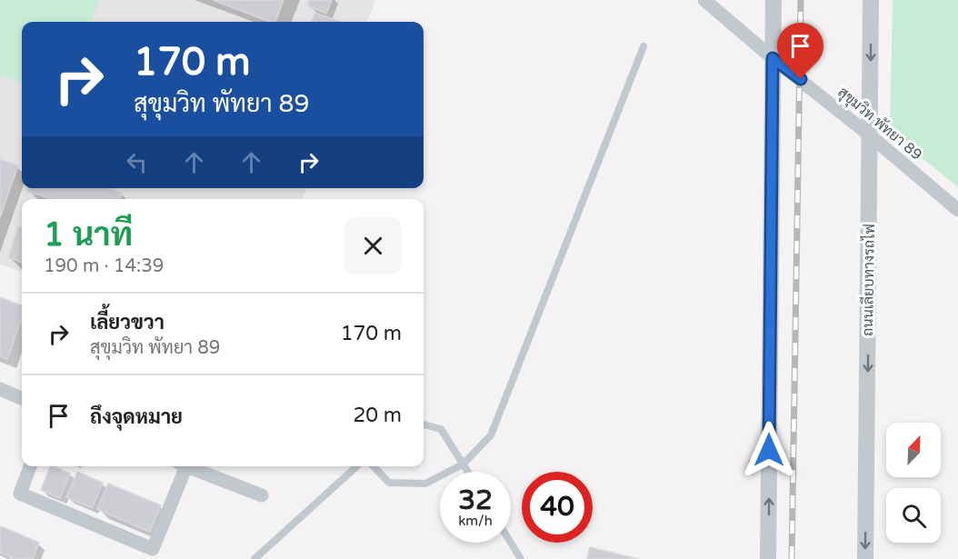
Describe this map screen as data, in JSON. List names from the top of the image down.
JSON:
{
  "streets": {
    "street": ["สุขุมวิท พัทยา 89", "ถนนเลียบทางรถไฟ"]
  },
  "crossings": [
    ["สุขุมวิท พัทยา 89", "ถนนเลียบทางรถไฟ"]
  ],
  "north": "top right",
  "page": {
    "turn": ["170 m", "สุขุมวิท พัทยา 89"],
    "heading": ["1 นาที", "190 m · 14:39"],
    "list": [
      {
        "name": "เลี้ยวขวา",
        "note": "สุขุมวิท พัทยา 89",
        "value": "170 m"
      },
      {
        "name": "ถึงจุดหมาย",
        "value": "20 m"
      }
    ],
    "speed": "32 km/h",
    "limit": "40"
  }
}
